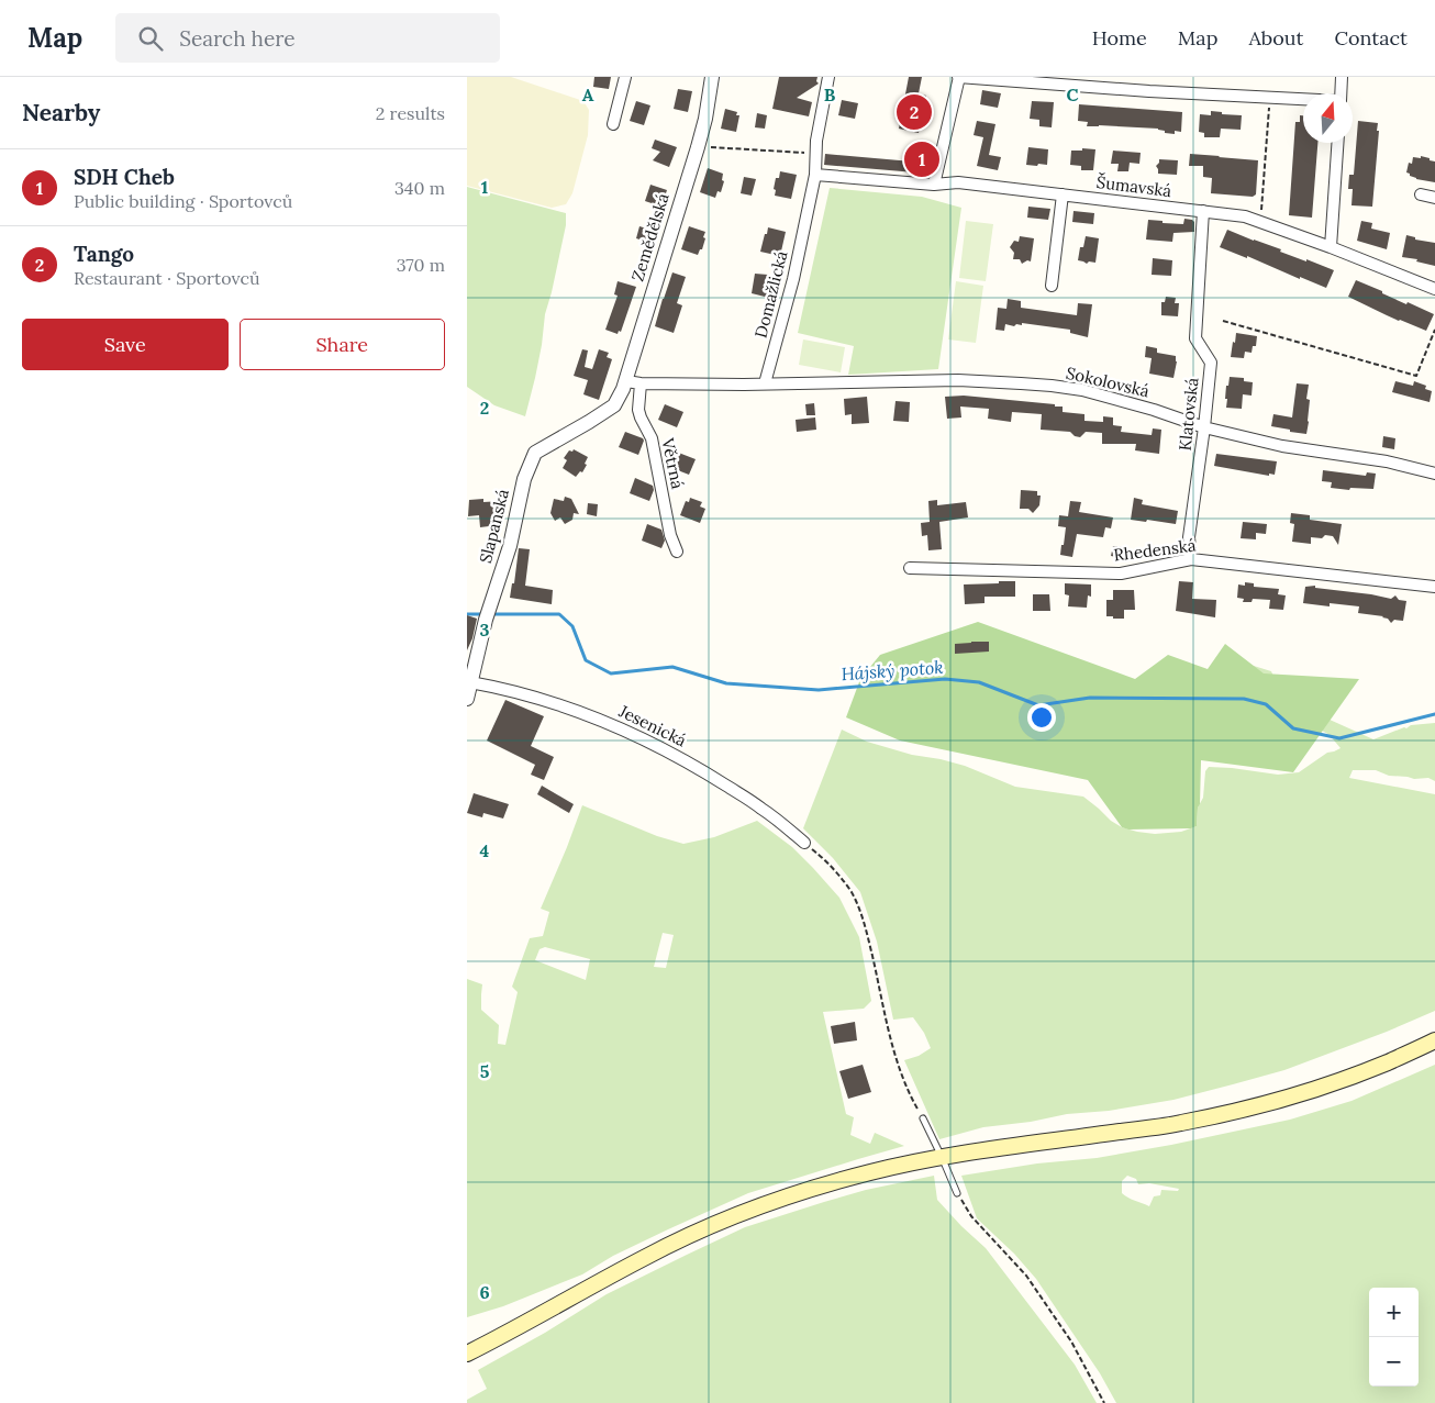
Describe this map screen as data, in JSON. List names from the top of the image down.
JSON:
{
  "streets": {
    "street": [
      "Šumavská",
      "Zemědělská",
      "Domažlická",
      "Sokolovská",
      "Klatovská",
      "Větrná",
      "Slapanská",
      "Rhedenská",
      "Jesenická"
    ]
  },
  "crossings": [
    ["Šumavská", "Domažlická"],
    ["Šumavská", "Klatovská"],
    ["Zemědělská", "Větrná"],
    ["Zemědělská", "Slapanská"],
    ["Domažlická", "Sokolovská"],
    ["Sokolovská", "Klatovská"],
    ["Klatovská", "Rhedenská"],
    ["Slapanská", "Jesenická"]
  ],
  "water": ["Hájský potok"],
  "north": "top",
  "page": {
    "header": "Map",
    "search": "Search here",
    "nav": [
      "Home",
      "Map",
      "About",
      "Contact"
    ],
    "heading": ["Nearby", "2 results"],
    "pins": ["2", "1"],
    "list": [
      {
        "mark": "1",
        "name": "SDH Cheb",
        "note": "Public building · Sportovců",
        "value": "340 m"
      },
      {
        "mark": "2",
        "name": "Tango",
        "note": "Restaurant · Sportovců",
        "value": "370 m"
      }
    ],
    "buttons": ["Save", "Share"],
    "map_buttons": ["+", "−"]
  },
  "grid": {
    "columns": ["A", "B", "C"],
    "rows": [
      "1",
      "2",
      "3",
      "4",
      "5",
      "6"
    ]
  }
}
